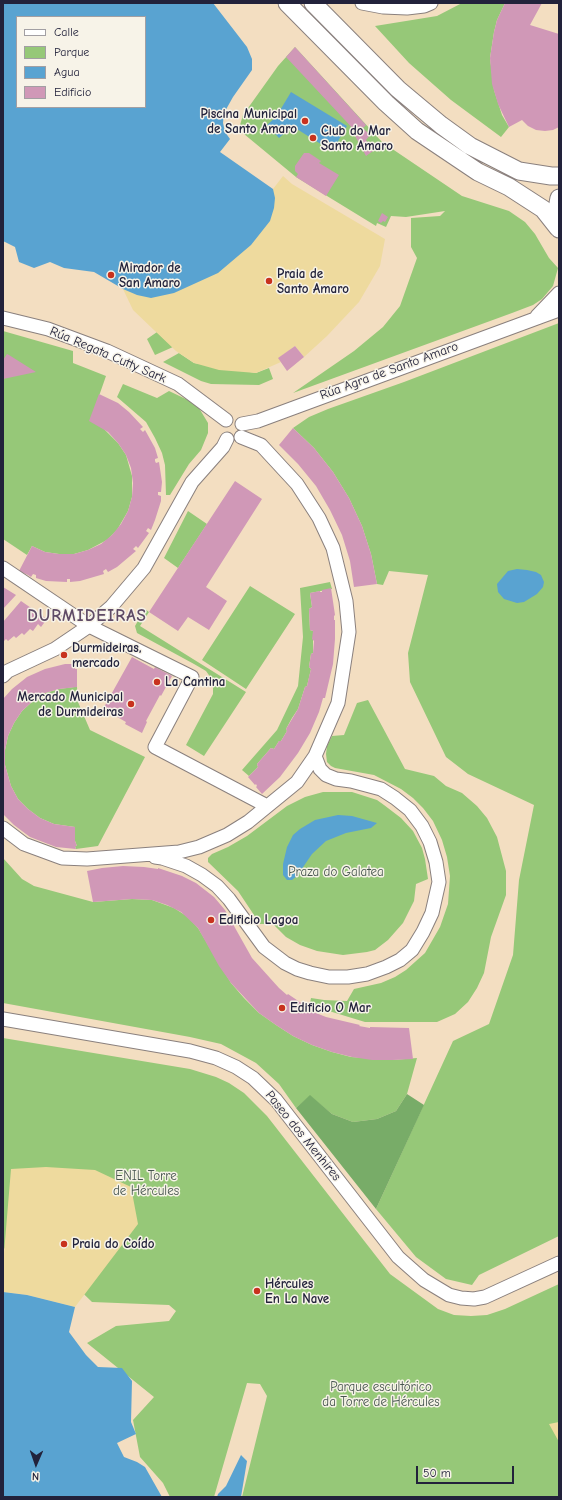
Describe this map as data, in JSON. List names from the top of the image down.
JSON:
{
  "streets": {
    "street": ["Rúa Regata Cutty Sark", "Rúa Agra de Santo Amaro", "Paseo dos Menhires"]
  },
  "crossings": [
    ["Rúa Regata Cutty Sark", "Rúa Agra de Santo Amaro"]
  ],
  "districts": ["DURMIDEIRAS"],
  "parks": ["Praza do Galatea", "ENIL Torre de Hércules", "Parque escultórico da Torre de Hércules"],
  "places": [
    "Piscina Municipal de Santo Amaro",
    "Club do Mar Santo Amaro",
    "Mirador de San Amaro",
    "Praia de Santo Amaro",
    "Durmideiras, mercado",
    "La Cantina",
    "Mercado Municipal de Durmideiras",
    "Edificio Lagoa",
    "Edificio O Mar",
    "Praia do Coído",
    "Hércules En La Nave"
  ],
  "legend": [
    "Calle",
    "Parque",
    "Agua",
    "Edificio"
  ],
  "scale_bar": "50 m",
  "north": "bottom"
}
